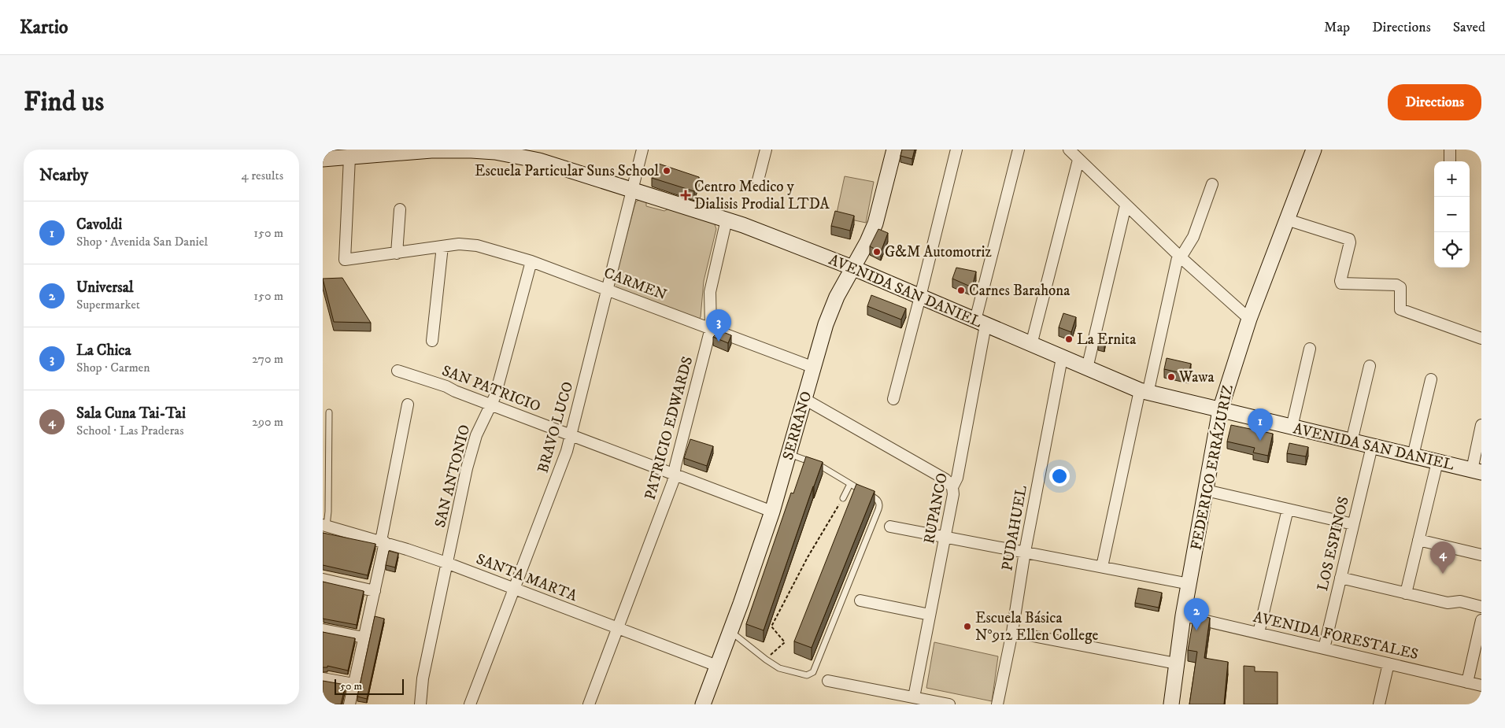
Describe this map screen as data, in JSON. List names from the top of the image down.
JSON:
{
  "streets": {
    "street": [
      "CARMEN",
      "AVENIDA SAN DANIEL",
      "SAN PATRICIO",
      "SERRANO",
      "BRAVO LUCO",
      "PATRICIO EDWARDS",
      "FEDERICO ERRÁZURIZ",
      "SAN ANTONIO",
      "RUPANCO",
      "PUDAHUEL",
      "LOS ESPINOS",
      "SANTA MARTA",
      "AVENIDA FORESTALES"
    ]
  },
  "crossings": [
    ["CARMEN", "AVENIDA SAN DANIEL"],
    ["CARMEN", "SERRANO"],
    ["CARMEN", "BRAVO LUCO"],
    ["CARMEN", "PATRICIO EDWARDS"],
    ["CARMEN", "SAN ANTONIO"],
    ["AVENIDA SAN DANIEL", "SERRANO"],
    ["AVENIDA SAN DANIEL", "BRAVO LUCO"],
    ["AVENIDA SAN DANIEL", "PATRICIO EDWARDS"],
    ["AVENIDA SAN DANIEL", "FEDERICO ERRÁZURIZ"],
    ["AVENIDA SAN DANIEL", "RUPANCO"],
    ["AVENIDA SAN DANIEL", "PUDAHUEL"],
    ["AVENIDA SAN DANIEL", "LOS ESPINOS"],
    ["SAN PATRICIO", "SERRANO"],
    ["SAN PATRICIO", "BRAVO LUCO"],
    ["SAN PATRICIO", "PATRICIO EDWARDS"],
    ["SAN PATRICIO", "SAN ANTONIO"],
    ["SERRANO", "SANTA MARTA"],
    ["BRAVO LUCO", "SANTA MARTA"],
    ["PATRICIO EDWARDS", "SANTA MARTA"],
    ["FEDERICO ERRÁZURIZ", "AVENIDA FORESTALES"],
    ["SAN ANTONIO", "SANTA MARTA"],
    ["LOS ESPINOS", "AVENIDA FORESTALES"]
  ],
  "places": {
    "other": [
      "Escuela Particular Suns School",
      "G&M Automotriz",
      "Carnes Barahona",
      "La Ernita",
      "Wawa",
      "Escuela Básica N°912 Ellen College"
    ],
    "health": ["Centro Medico y Dialisis Prodial LTDA"]
  },
  "scale_bar": "50 m",
  "page": {
    "header": "Kartio",
    "nav": ["Map", "Directions", "Saved"],
    "buttons": "Directions",
    "title": "Find us",
    "heading": ["Nearby", "4 results"],
    "map_buttons": ["+", "−"],
    "list": [
      {
        "mark": "1",
        "name": "Cavoldi",
        "note": "Shop · Avenida San Daniel",
        "value": "150 m"
      },
      {
        "mark": "2",
        "name": "Universal",
        "note": "Supermarket",
        "value": "150 m"
      },
      {
        "mark": "3",
        "name": "La Chica",
        "note": "Shop · Carmen",
        "value": "270 m"
      },
      {
        "mark": "4",
        "name": "Sala Cuna Tai-Tai",
        "note": "School · Las Praderas",
        "value": "290 m"
      }
    ],
    "pins": [
      "3",
      "1",
      "4",
      "2"
    ],
    "scale": "50 m"
  }
}
